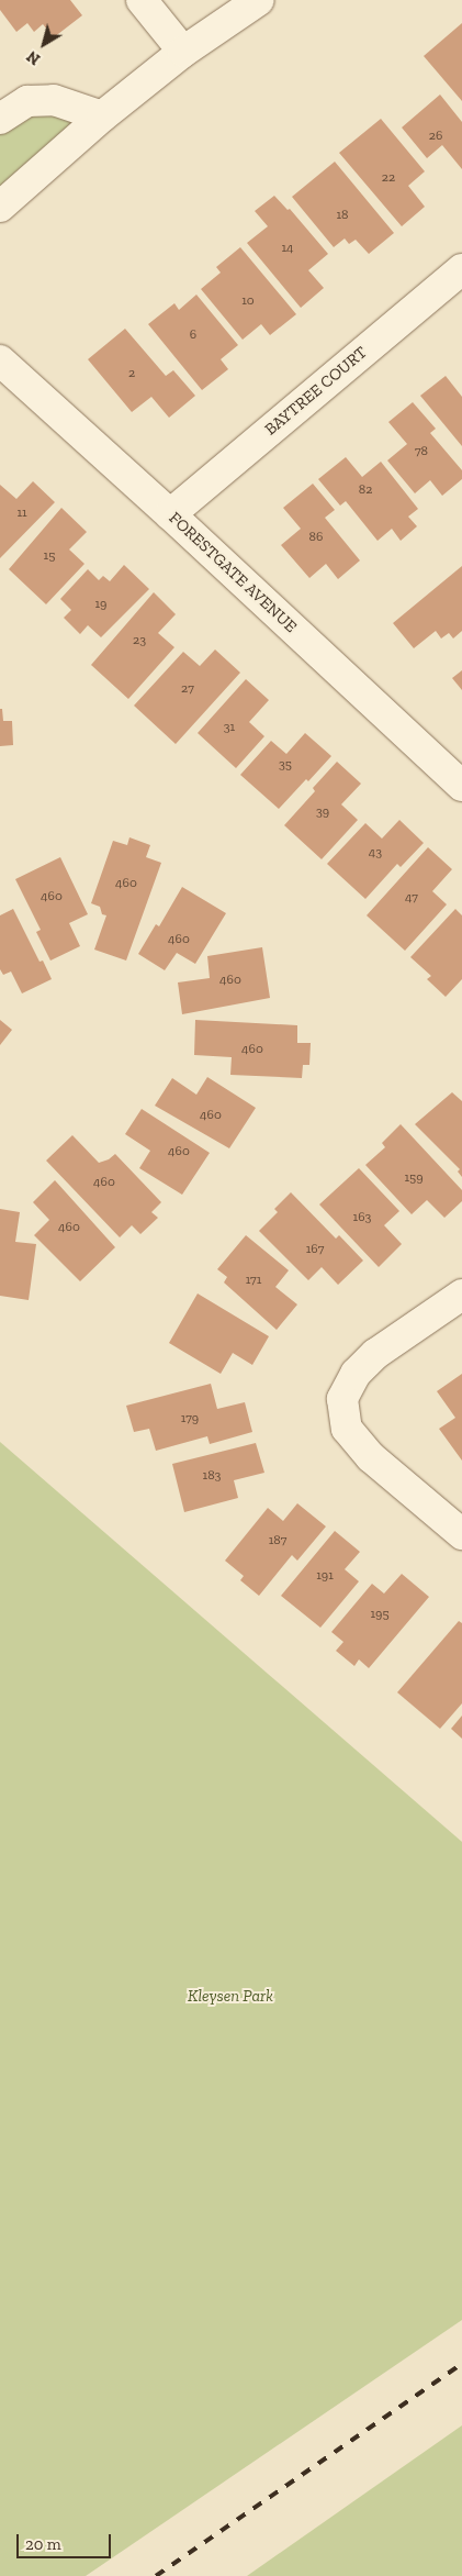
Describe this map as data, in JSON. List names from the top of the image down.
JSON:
{
  "streets": {
    "street": ["BAYTREE COURT", "FORESTGATE AVENUE"]
  },
  "crossings": [
    ["BAYTREE COURT", "FORESTGATE AVENUE"]
  ],
  "parks": ["Kleysen Park"],
  "house_numbers": [
    "26",
    "22",
    "18",
    "14",
    "10",
    "6",
    "2",
    "78",
    "82",
    "11",
    "86",
    "15",
    "19",
    "23",
    "27",
    "31",
    "35",
    "39",
    "43",
    "460",
    "460",
    "47",
    "460",
    "460",
    "460",
    "460",
    "460",
    "159",
    "460",
    "163",
    "460",
    "167",
    "171",
    "179",
    "183",
    "187",
    "191",
    "195"
  ],
  "scale_bar": "20 m",
  "north": "bottom left"
}
